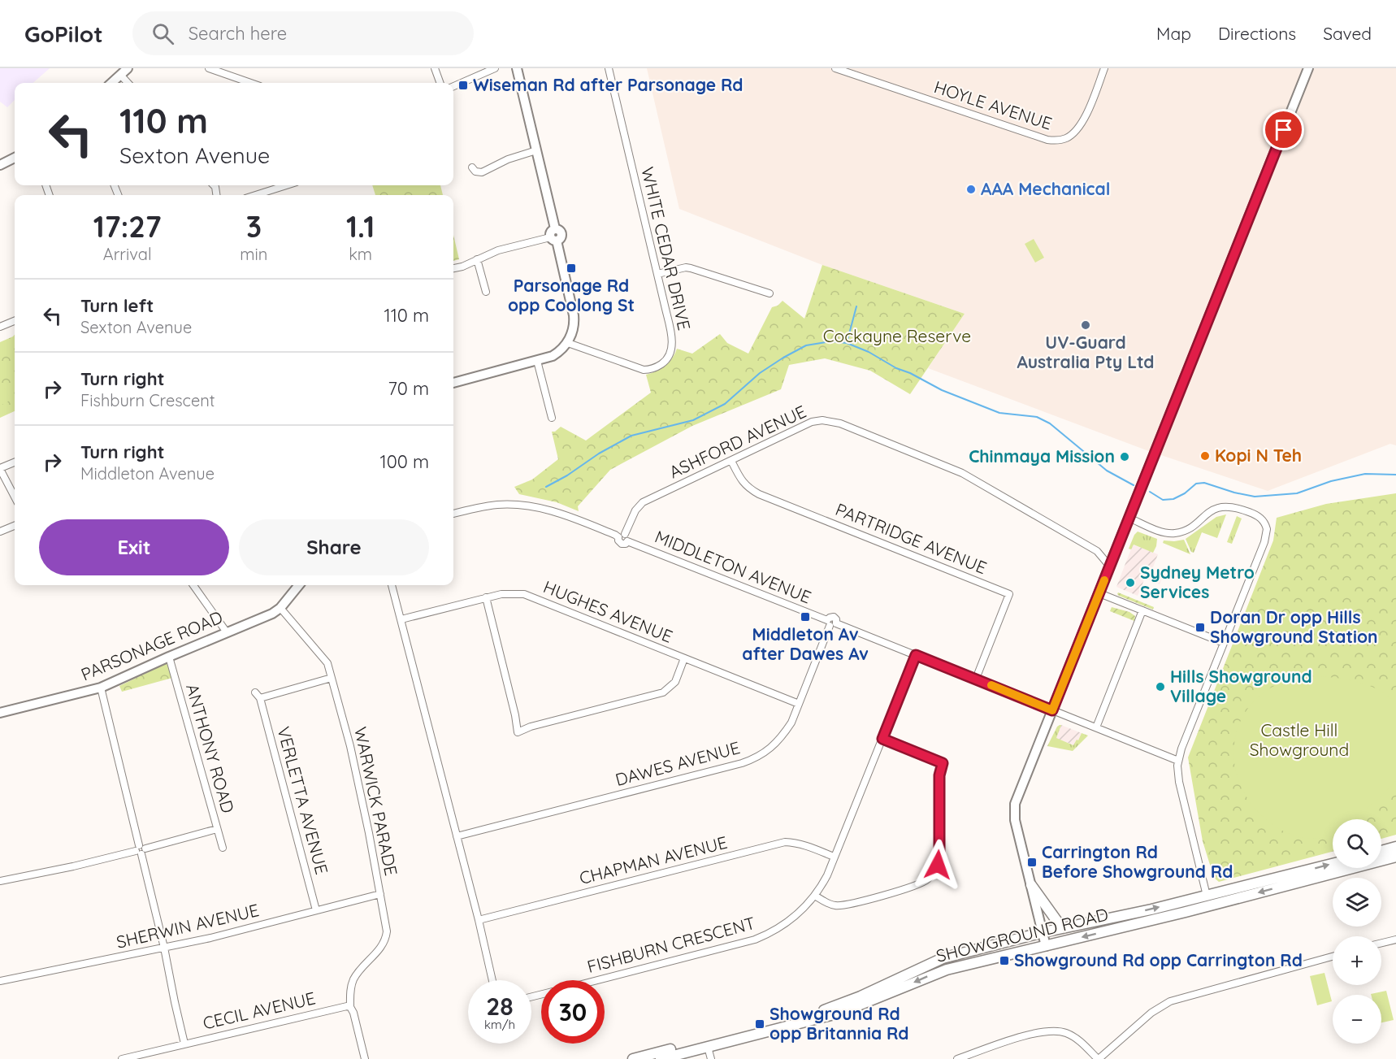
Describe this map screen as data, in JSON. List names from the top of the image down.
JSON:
{
  "streets": {
    "main road": ["PARSONAGE ROAD", "SHOWGROUND ROAD"],
    "street": [
      "HOYLE AVENUE",
      "WHITE CEDAR DRIVE",
      "ASHFORD AVENUE",
      "PARTRIDGE AVENUE",
      "MIDDLETON AVENUE",
      "HUGHES AVENUE",
      "ANTHONY ROAD",
      "DAWES AVENUE",
      "VERLETTA AVENUE",
      "WARWICK PARADE",
      "CHAPMAN AVENUE",
      "SHERWIN AVENUE",
      "FISHBURN CRESCENT",
      "CECIL AVENUE"
    ]
  },
  "crossings": [
    ["ASHFORD AVENUE", "PARTRIDGE AVENUE"],
    ["ASHFORD AVENUE", "MIDDLETON AVENUE"],
    ["MIDDLETON AVENUE", "DAWES AVENUE"],
    ["HUGHES AVENUE", "DAWES AVENUE"],
    ["PARSONAGE ROAD", "ANTHONY ROAD"],
    ["PARSONAGE ROAD", "WARWICK PARADE"],
    ["VERLETTA AVENUE", "SHERWIN AVENUE"],
    ["WARWICK PARADE", "SHERWIN AVENUE"],
    ["WARWICK PARADE", "CECIL AVENUE"],
    ["CHAPMAN AVENUE", "FISHBURN CRESCENT"]
  ],
  "parks": ["Cockayne Reserve", "Castle Hill Showground"],
  "places": {
    "transit": [
      "Wiseman Rd after Parsonage Rd",
      "Parsonage Rd opp Coolong St",
      "Middleton Av after Dawes Av",
      "Doran Dr opp Hills Showground Station",
      "Carrington Rd Before Showground Rd",
      "Showground Rd opp Carrington Rd",
      "Showground Rd opp Britannia Rd"
    ],
    "other": [
      "AAA Mechanical",
      "UV-Guard Australia Pty Ltd",
      "Kopi N Teh",
      "Chinmaya Mission",
      "Sydney Metro Services",
      "Hills Showground Village"
    ]
  },
  "page": {
    "header": "GoPilot",
    "search": "Search here",
    "nav": ["Map", "Directions", "Saved"],
    "turn": ["110 m", "Sexton Avenue"],
    "eta": [
      "17:27",
      "Arrival",
      "3",
      "min",
      "1.1",
      "km"
    ],
    "list": [
      {
        "name": "Turn left",
        "note": "Sexton Avenue",
        "value": "110 m"
      },
      {
        "name": "Turn right",
        "note": "Fishburn Crescent",
        "value": "70 m"
      },
      {
        "name": "Turn right",
        "note": "Middleton Avenue",
        "value": "100 m"
      }
    ],
    "buttons": ["Exit", "Share"],
    "map_buttons": ["+", "−"],
    "speed": "28 km/h",
    "limit": "30"
  }
}
